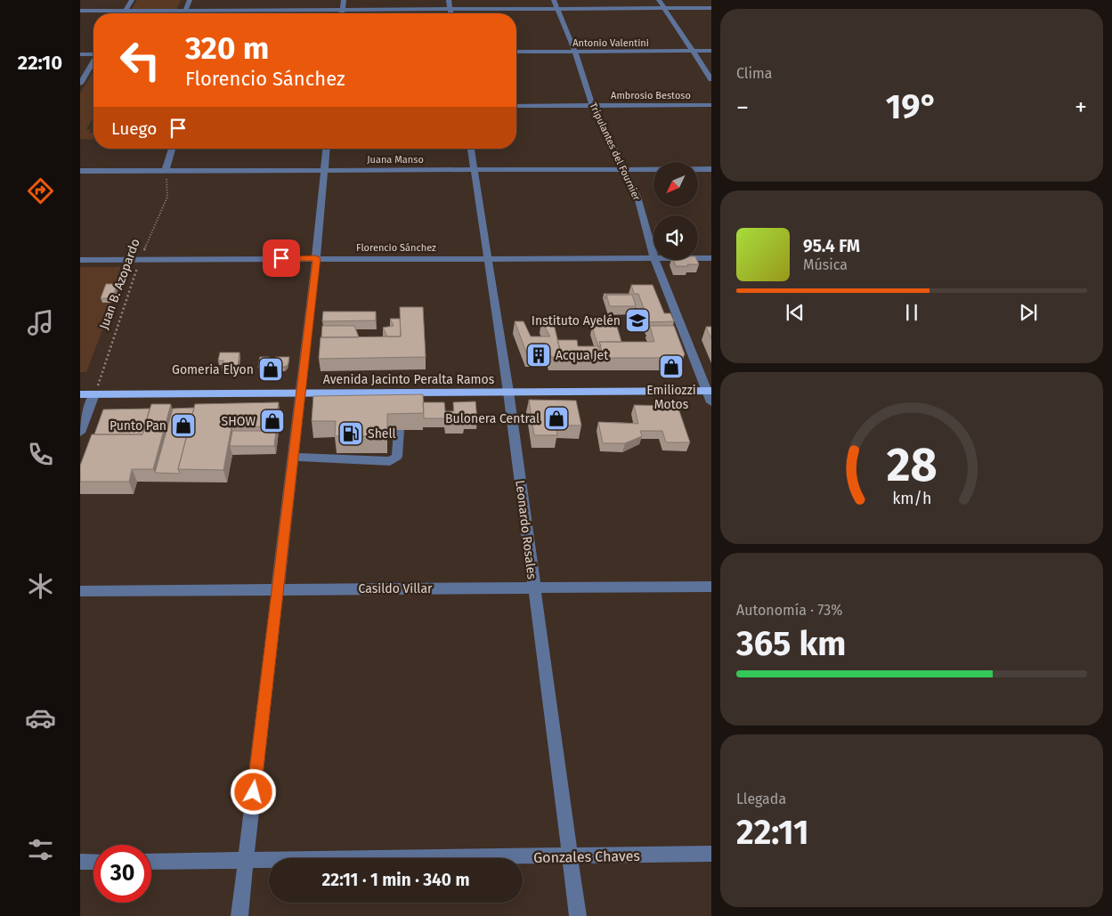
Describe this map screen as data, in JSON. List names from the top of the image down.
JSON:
{
  "streets": {
    "main road": ["Avenida Jacinto Peralta Ramos"],
    "street": [
      "Antonio Valentini",
      "Ambrosio Bestoso",
      "Tripulantes del Fournier",
      "Juana Manso",
      "Florencio Sánchez",
      "Leonardo Rosales",
      "Casildo Villar",
      "Gonzales Chaves"
    ],
    "path": ["Juan B. Azopardo"]
  },
  "crossings": [
    ["Antonio Valentini", "Tripulantes del Fournier"],
    ["Ambrosio Bestoso", "Tripulantes del Fournier"],
    ["Tripulantes del Fournier", "Juana Manso"],
    ["Tripulantes del Fournier", "Avenida Jacinto Peralta Ramos"],
    ["Juana Manso", "Juan B. Azopardo"],
    ["Juana Manso", "Leonardo Rosales"],
    ["Florencio Sánchez", "Juan B. Azopardo"],
    ["Florencio Sánchez", "Leonardo Rosales"],
    ["Juan B. Azopardo", "Avenida Jacinto Peralta Ramos"],
    ["Avenida Jacinto Peralta Ramos", "Leonardo Rosales"],
    ["Leonardo Rosales", "Casildo Villar"],
    ["Leonardo Rosales", "Gonzales Chaves"]
  ],
  "places": {
    "school or university": ["Instituto Ayelén"],
    "building": ["Acqua Jet"],
    "shop": [
      "Emiliozzi Motos",
      "Gomeria Elyon",
      "Bulonera Central",
      "SHOW",
      "Punto Pan"
    ],
    "fuel station": ["Shell"]
  },
  "north": "bottom left",
  "page": {
    "tabs": "22:10",
    "tile": [
      "Clima",
      ["Autonomía · 73%", "365 km"],
      ["Llegada", "22:11"]
    ],
    "turn": ["320 m", "Florencio Sánchez"],
    "heat": ["−", "19°", "+"],
    "then": "Luego",
    "song": ["95.4 FM", "Música"],
    "limit": "30",
    "trip": "22:11 · 1 min · 340 m",
    "gauge": ["28", "km/h"]
  }
}
